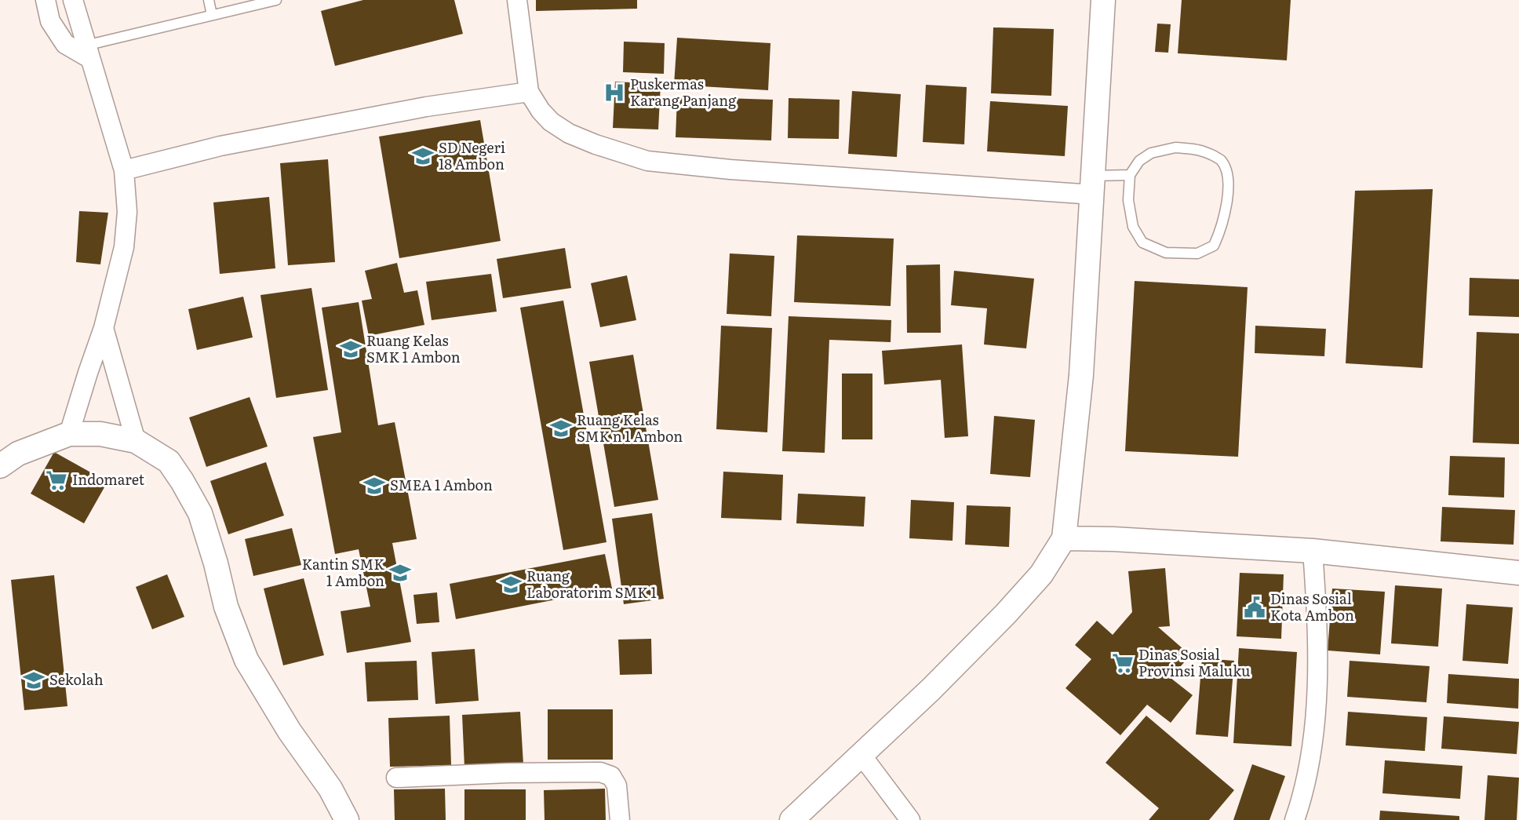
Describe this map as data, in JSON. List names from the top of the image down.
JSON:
{
  "places": {
    "hospital": ["Puskermas Karang Panjang"],
    "school or university": [
      "SD Negeri 18 Ambon",
      "Ruang Kelas SMK 1 Ambon",
      "Ruang Kelas SMK n 1 Ambon",
      "SMEA 1 Ambon",
      "Kantin SMK 1 Ambon",
      "Ruang Laboratorim SMK 1",
      "Sekolah"
    ],
    "supermarket": ["Indomaret", "Dinas Sosial Provinsi Maluku"],
    "public building": ["Dinas Sosial Kota Ambon"]
  }
}
